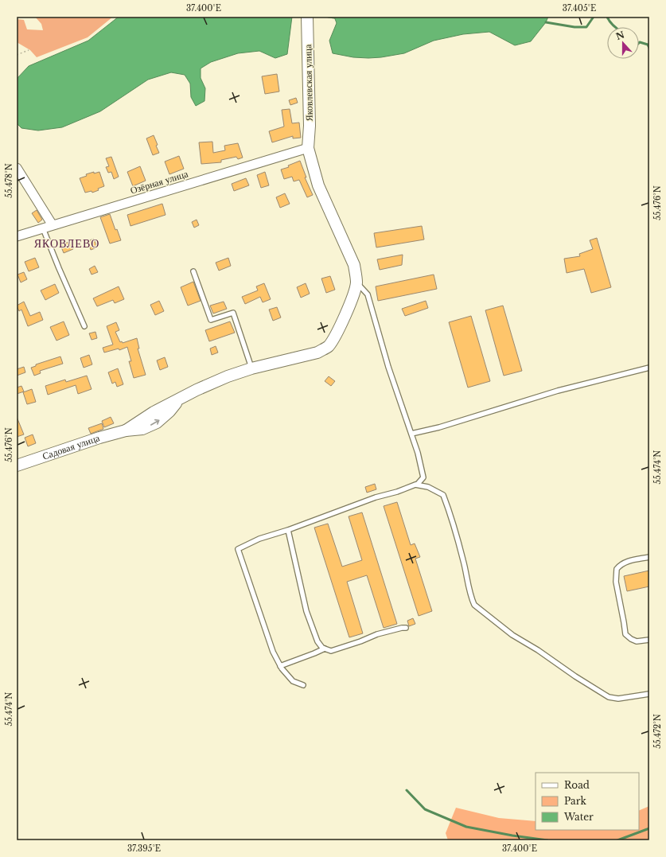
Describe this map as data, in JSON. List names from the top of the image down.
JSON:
{
  "streets": {
    "street": ["Яковлевская улица", "Озёрная улица", "Садовая улица"]
  },
  "crossings": [
    ["Яковлевская улица", "Озёрная улица"],
    ["Яковлевская улица", "Садовая улица"]
  ],
  "districts": ["ЯКОВЛЕВО"],
  "legend": ["Road", "Park", "Water"],
  "north": "top",
  "coordinates": [
    "37.400°E",
    "37.405°E",
    "55.478°N",
    "55.476°N",
    "55.474°N",
    "55.472°N",
    "37.395°E"
  ]
}
